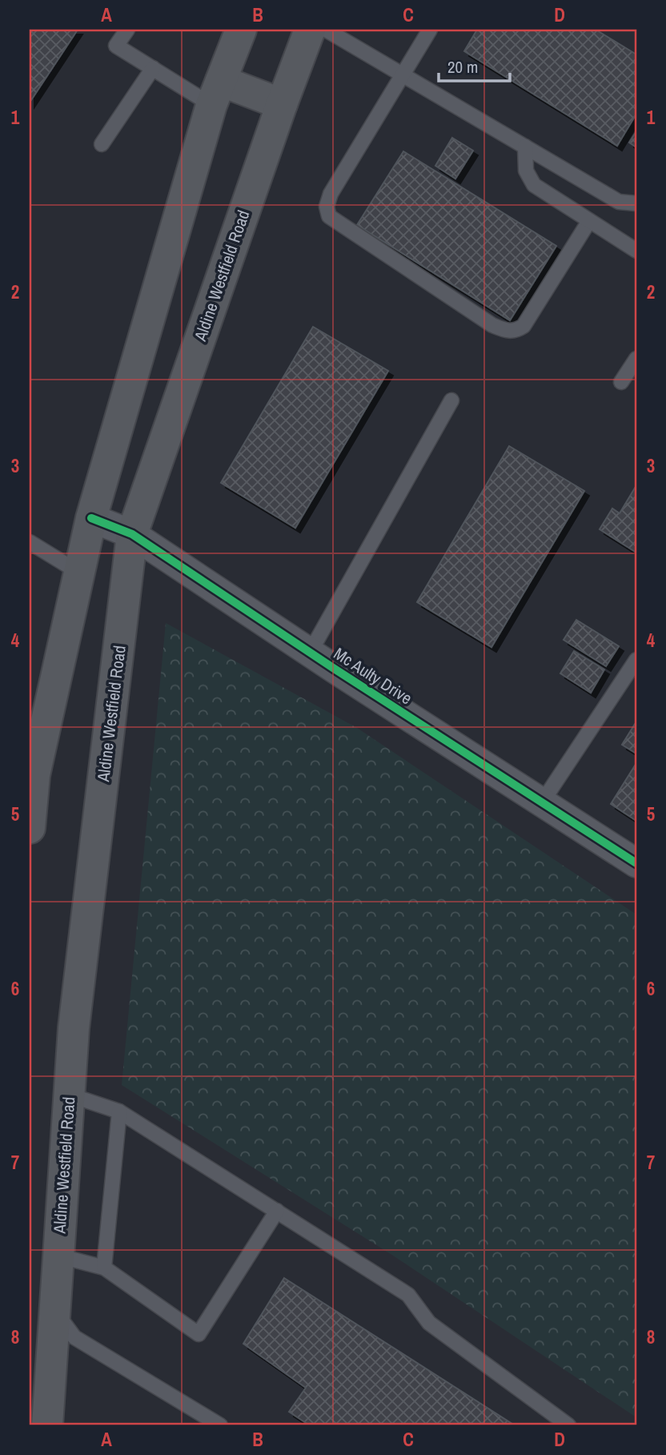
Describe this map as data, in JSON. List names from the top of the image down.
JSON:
{
  "streets": {
    "main road": ["Aldine Westfield Road"],
    "street": ["Mc Aulty Drive"]
  },
  "crossings": [
    ["Aldine Westfield Road", "Mc Aulty Drive"]
  ],
  "scale_bar": "20 m",
  "grid": {
    "columns": [
      "A",
      "B",
      "C",
      "D"
    ],
    "rows": [
      "1",
      "2",
      "3",
      "4",
      "5",
      "6",
      "7",
      "8"
    ]
  }
}
